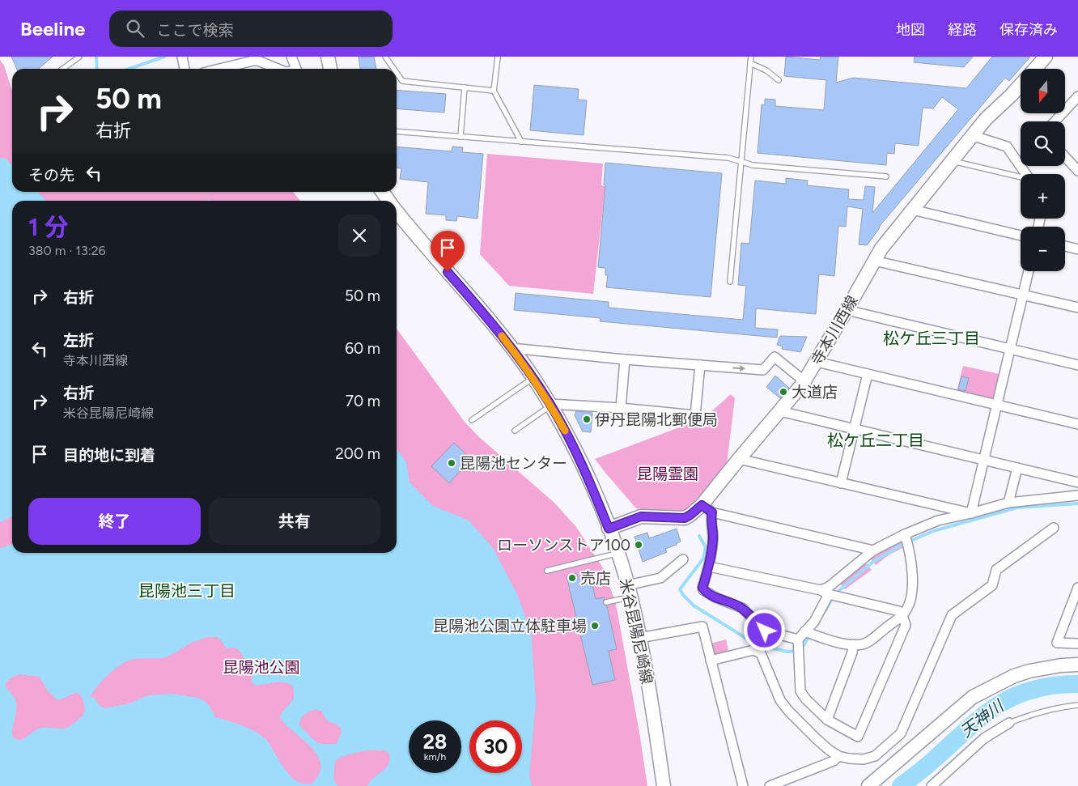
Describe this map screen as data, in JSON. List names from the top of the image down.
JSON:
{
  "streets": {
    "main road": ["寺本川西線", "米谷昆陽尼崎線"]
  },
  "crossings": [
    ["寺本川西線", "米谷昆陽尼崎線"]
  ],
  "districts": ["松ケ丘三丁目", "松ケ丘二丁目", "昆陽池三丁目"],
  "water": ["天神川"],
  "parks": ["昆陽霊園", "昆陽池公園"],
  "places": [
    "大道店",
    "伊丹昆陽北郵便局",
    "昆陽池センター",
    "ローソンストア100",
    "売店",
    "昆陽池公園立体駐車場"
  ],
  "north": "bottom",
  "page": {
    "header": "Beeline",
    "search": "ここで検索",
    "nav": ["地図", "経路", "保存済み"],
    "map_buttons": ["+", "−"],
    "turn": ["50 m", "右折"],
    "then": "その先",
    "heading": ["1 分", "380 m · 13:26"],
    "list": [
      {
        "name": "右折",
        "value": "50 m"
      },
      {
        "name": "左折",
        "note": "寺本川西線",
        "value": "60 m"
      },
      {
        "name": "右折",
        "note": "米谷昆陽尼崎線",
        "value": "70 m"
      },
      {
        "name": "目的地に到着",
        "value": "200 m"
      }
    ],
    "buttons": ["終了", "共有"],
    "speed": "28 km/h",
    "limit": "30"
  }
}
